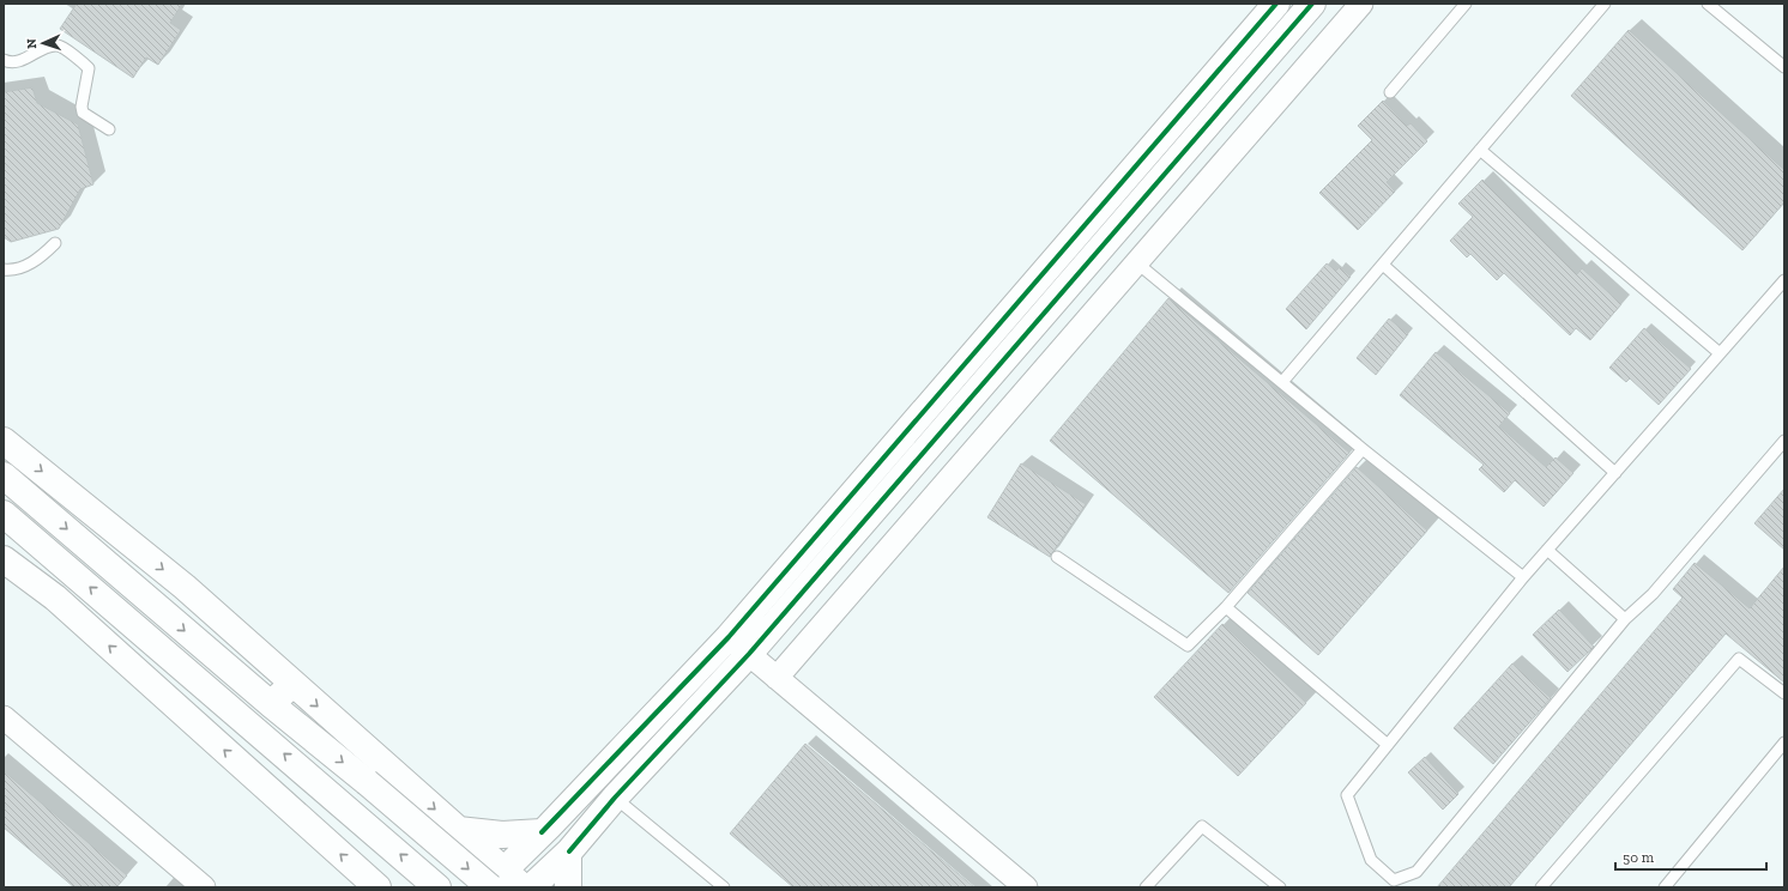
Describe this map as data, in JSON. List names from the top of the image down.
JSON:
{
  "scale_bar": "50 m",
  "north": "left"
}
